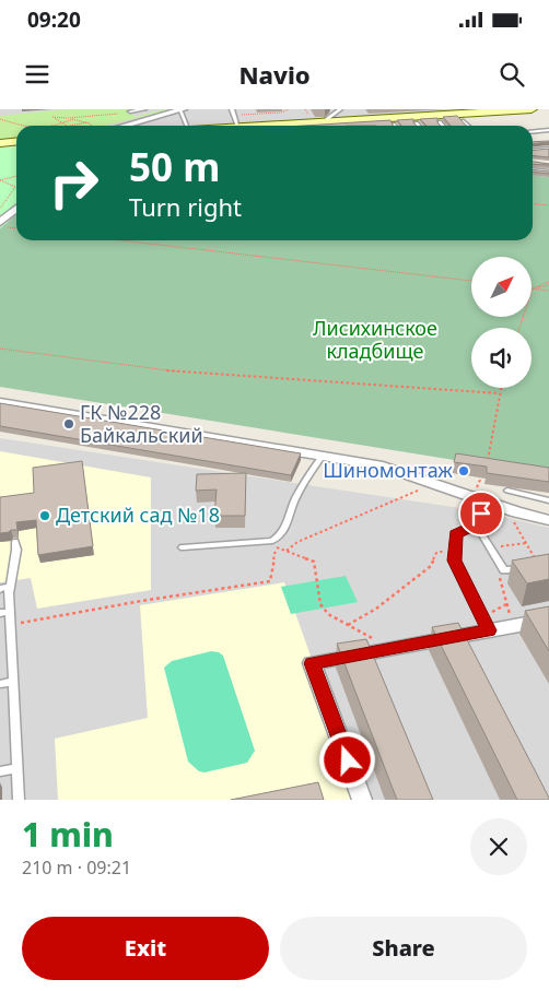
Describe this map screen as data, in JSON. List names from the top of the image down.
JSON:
{
  "parks": ["Лисихинское кладбище"],
  "places": ["ГК №228 Байкальский", "Шиномонтаж", "Детский сад №18"],
  "north": "top right",
  "page": {
    "status": "09:20",
    "header": "Navio",
    "turn": ["50 m", "Turn right"],
    "heading": ["1 min", "210 m · 09:21"],
    "buttons": ["Exit", "Share"]
  }
}
